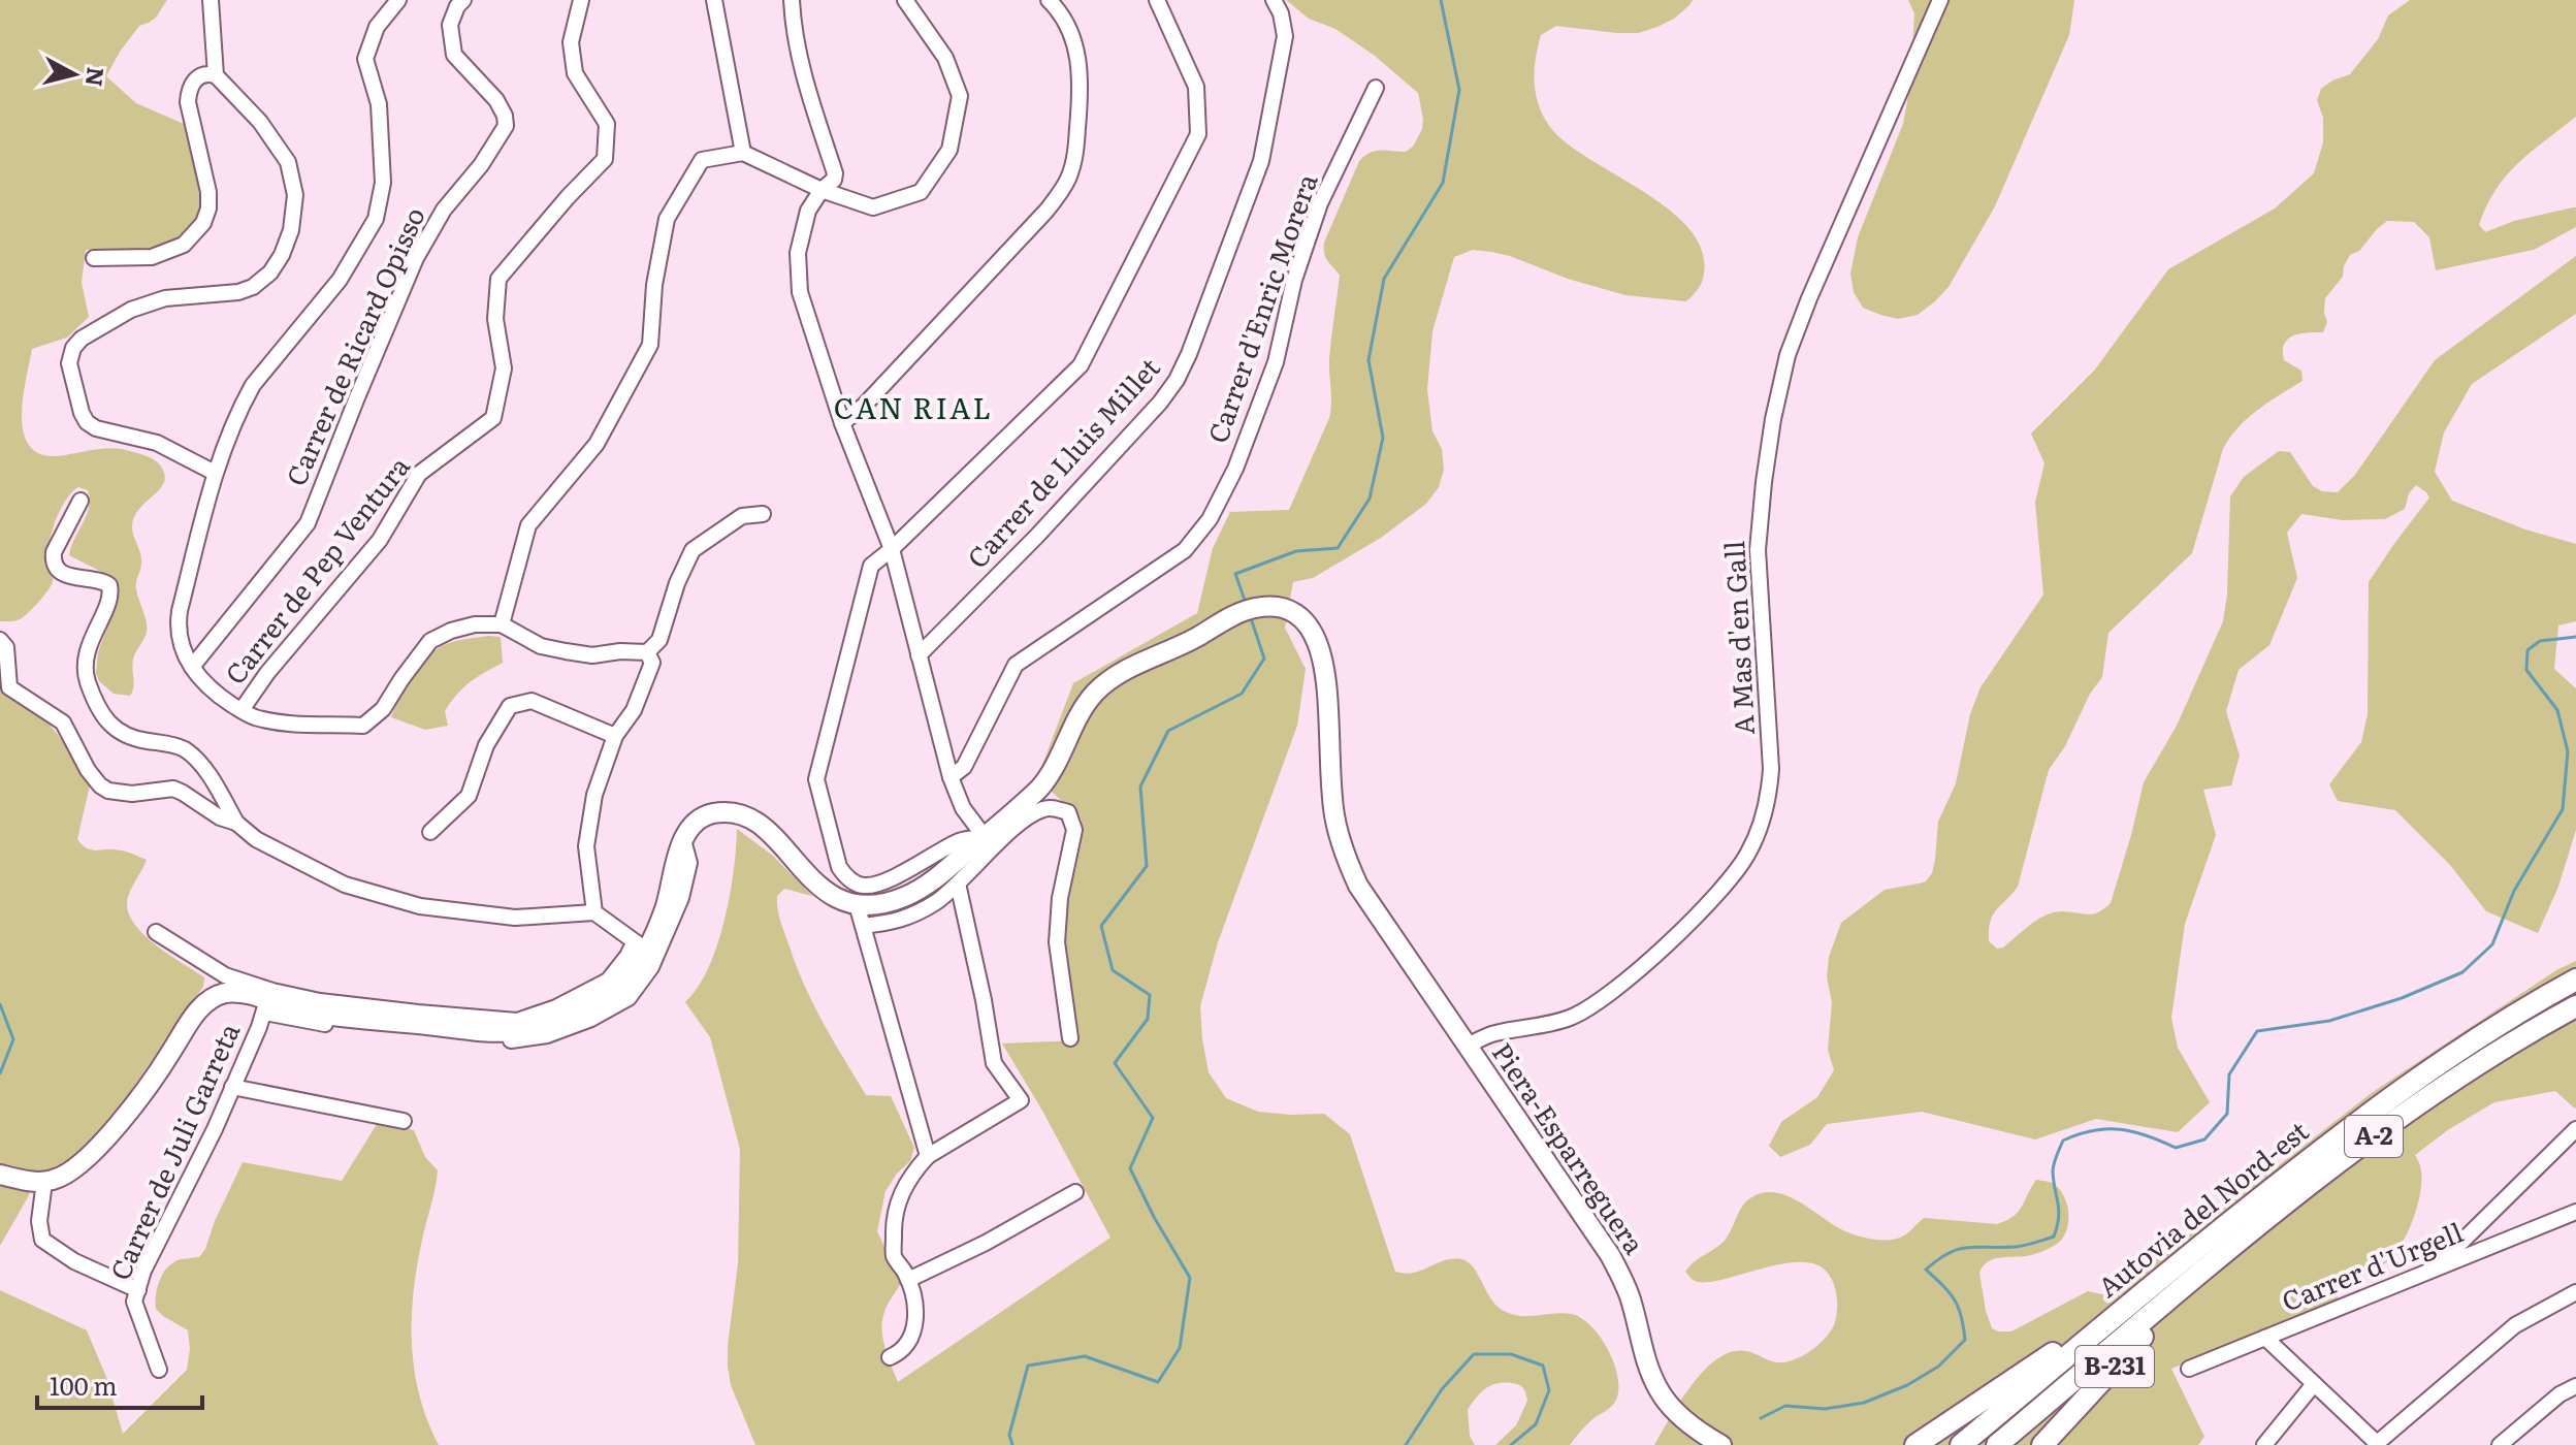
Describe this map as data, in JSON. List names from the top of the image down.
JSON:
{
  "streets": {
    "highway": ["A-2", "Autovia del Nord-est", "B-231"],
    "main road": ["Piera-Esparreguera"],
    "street": [
      "Carrer d'Enric Morera",
      "Carrer de Ricard Opisso",
      "Carrer de Lluis Millet",
      "Carrer de Pep Ventura",
      "A Mas d'en Gall",
      "Carrer de Juli Garreta",
      "Carrer d'Urgell"
    ]
  },
  "crossings": [
    ["A Mas d'en Gall", "Piera-Esparreguera"],
    ["Autovia del Nord-est", "B-231"]
  ],
  "districts": ["CAN RIAL"],
  "scale_bar": "100 m",
  "north": "right"
}
